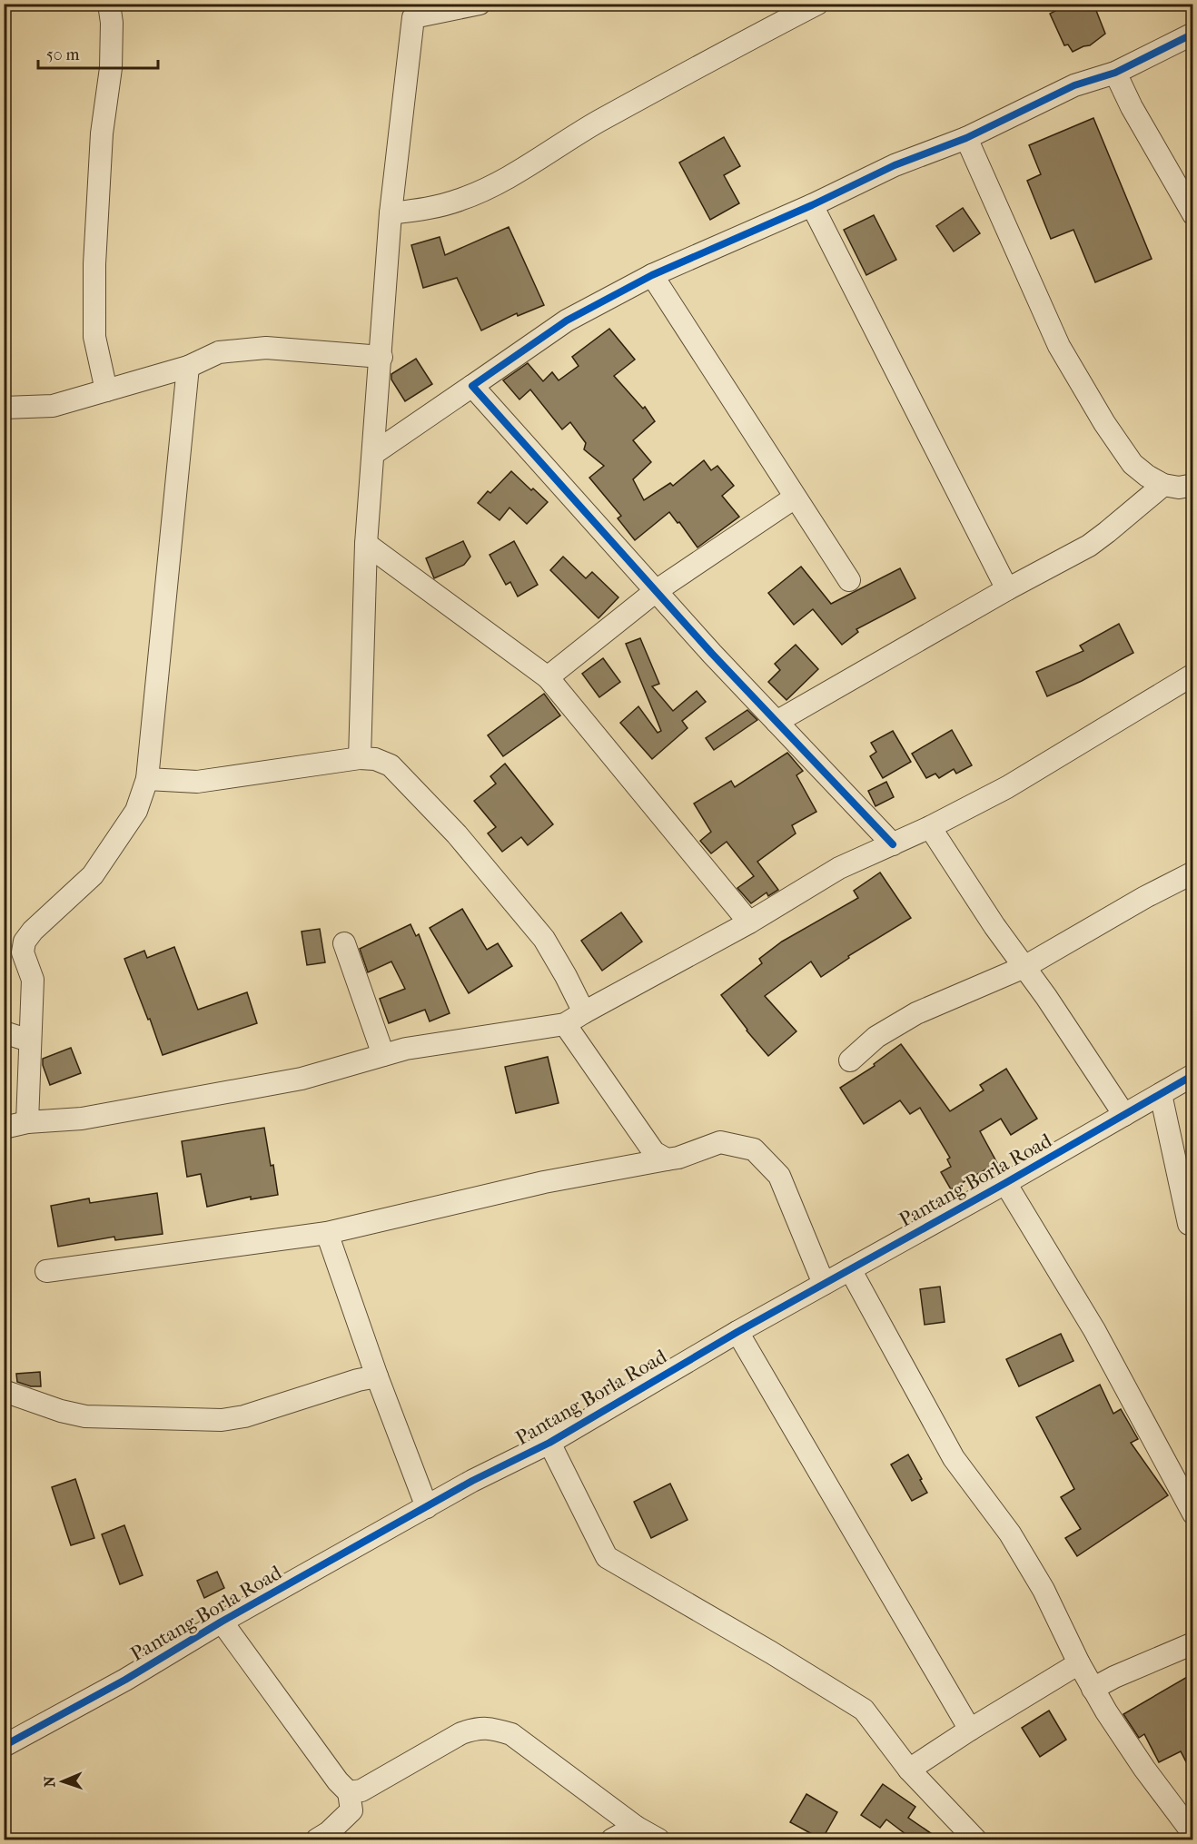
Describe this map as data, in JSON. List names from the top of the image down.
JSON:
{
  "streets": {
    "street": ["Pantang Borla Road"]
  },
  "scale_bar": "50 m",
  "north": "left"
}
